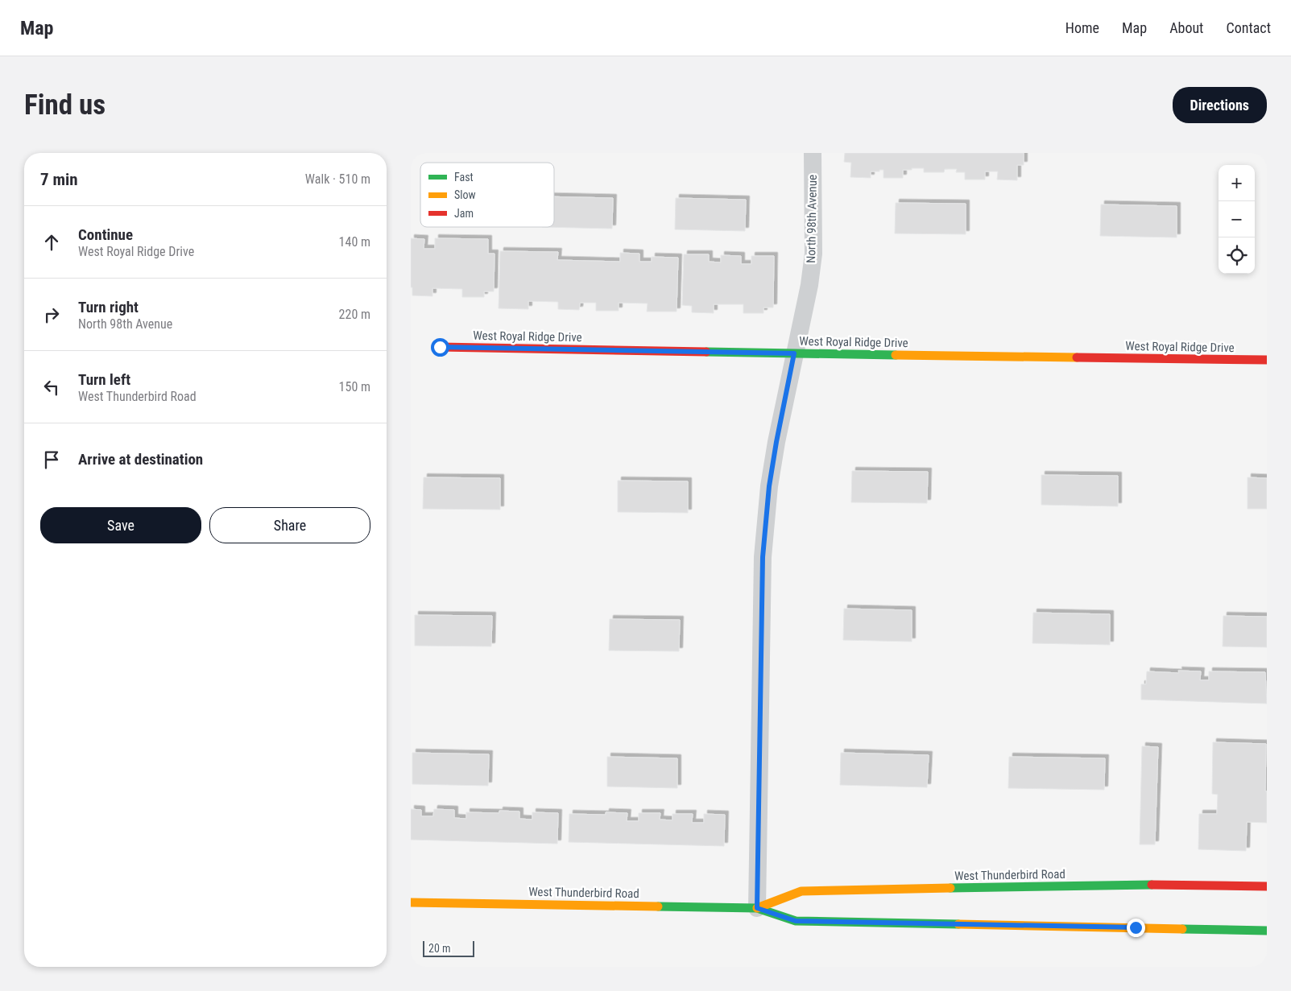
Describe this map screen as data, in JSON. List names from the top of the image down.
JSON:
{
  "streets": {
    "main road": ["West Royal Ridge Drive", "West Thunderbird Road"],
    "street": ["North 98th Avenue"]
  },
  "crossings": [
    ["North 98th Avenue", "West Royal Ridge Drive"],
    ["North 98th Avenue", "West Thunderbird Road"]
  ],
  "legend": ["Fast", "Slow", "Jam"],
  "scale_bar": "20 m",
  "page": {
    "header": "Map",
    "nav": [
      "Home",
      "Map",
      "About",
      "Contact"
    ],
    "buttons": [
      "Directions",
      ["Save", "Share"]
    ],
    "title": "Find us",
    "heading": ["7 min", "Walk · 510 m"],
    "map_buttons": ["+", "−"],
    "list": [
      ["Continue", "West Royal Ridge Drive", "140 m"],
      ["Turn right", "North 98th Avenue", "220 m"],
      ["Turn left", "West Thunderbird Road", "150 m"],
      "Arrive at destination"
    ],
    "scale": "20 m"
  }
}
